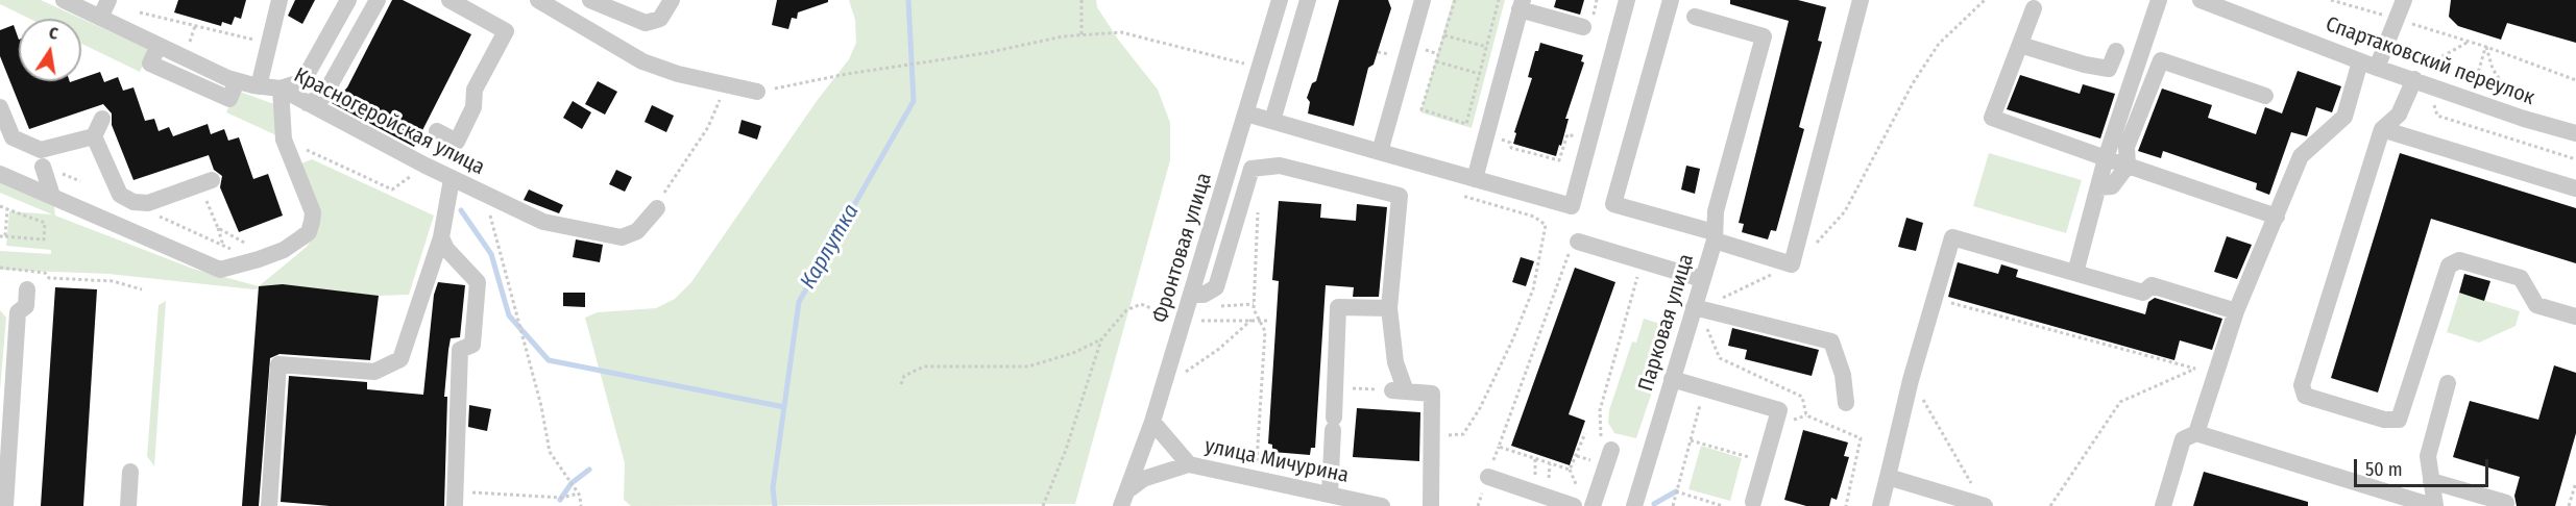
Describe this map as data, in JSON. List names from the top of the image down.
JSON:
{
  "streets": {
    "street": [
      "Спартаковский переулок",
      "Красногеройская улица",
      "Фронтовая улица",
      "Парковая улица",
      "улица Мичурина"
    ]
  },
  "crossings": [
    ["Фронтовая улица", "улица Мичурина"]
  ],
  "water": ["Карлутка"],
  "scale_bar": "50 m",
  "north": "top"
}
